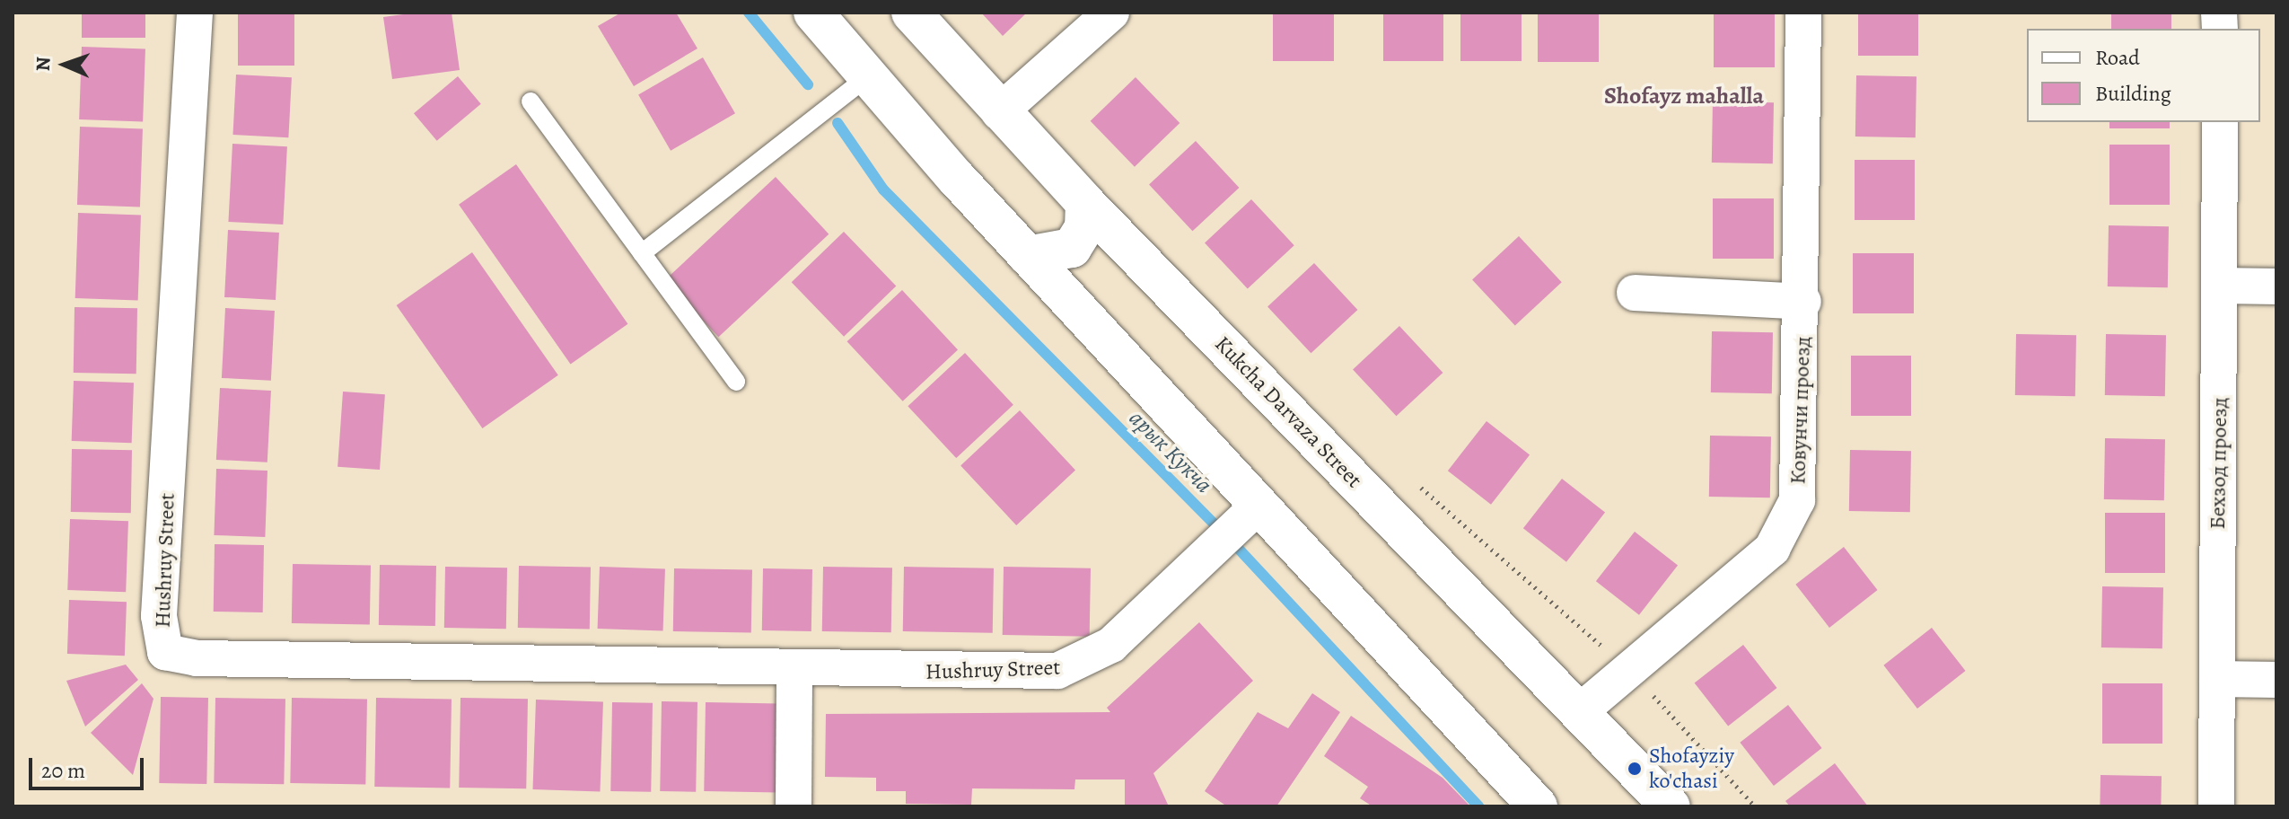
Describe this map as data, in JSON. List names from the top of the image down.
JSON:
{
  "streets": {
    "main road": ["Kukcha Darvaza Street"],
    "street": ["Ковунчи проезд", "Бехзод проезд", "Hushruy Street"]
  },
  "crossings": [
    ["Ковунчи проезд", "Kukcha Darvaza Street"]
  ],
  "districts": ["Shofayz mahalla"],
  "water": ["арык Кукча"],
  "places": ["Shofayziy ko'chasi"],
  "legend": ["Road", "Building"],
  "scale_bar": "20 m",
  "north": "left"
}
